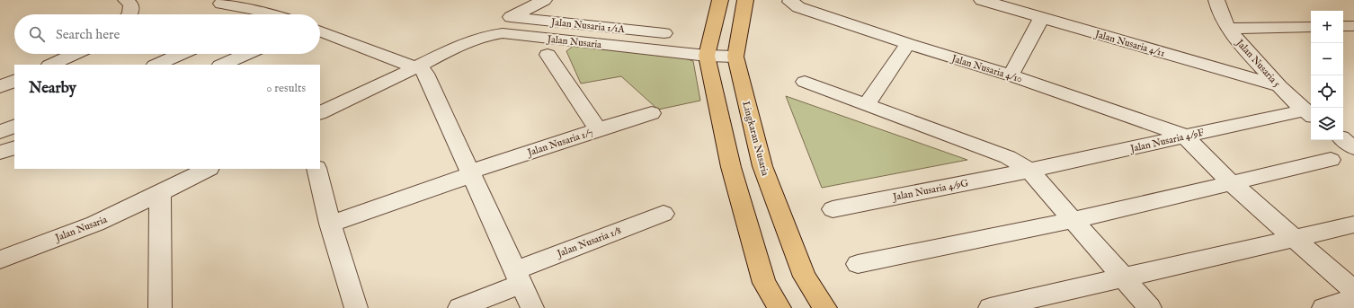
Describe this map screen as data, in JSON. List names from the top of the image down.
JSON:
{
  "streets": {
    "main road": ["Lingkaran Nusaria"],
    "street": [
      "Jalan Nusaria 1/1A",
      "Jalan Nusaria",
      "Jalan Nusaria 4/11",
      "Jalan Nusaria 5",
      "Jalan Nusaria 4/10",
      "Jalan Nusaria 4/9F",
      "Jalan Nusaria 1/7",
      "Jalan Nusaria 4/9G",
      "Jalan Nusaria 1/8"
    ]
  },
  "crossings": [
    ["Jalan Nusaria", "Lingkaran Nusaria"],
    ["Jalan Nusaria 4/11", "Jalan Nusaria 5"],
    ["Jalan Nusaria 5", "Jalan Nusaria 4/9F"],
    ["Jalan Nusaria 4/10", "Jalan Nusaria 4/9F"],
    ["Jalan Nusaria 4/9F", "Jalan Nusaria 4/9G"]
  ],
  "page": {
    "map_buttons": ["+", "−"],
    "search": "Search here",
    "heading": ["Nearby", "0 results"]
  }
}
